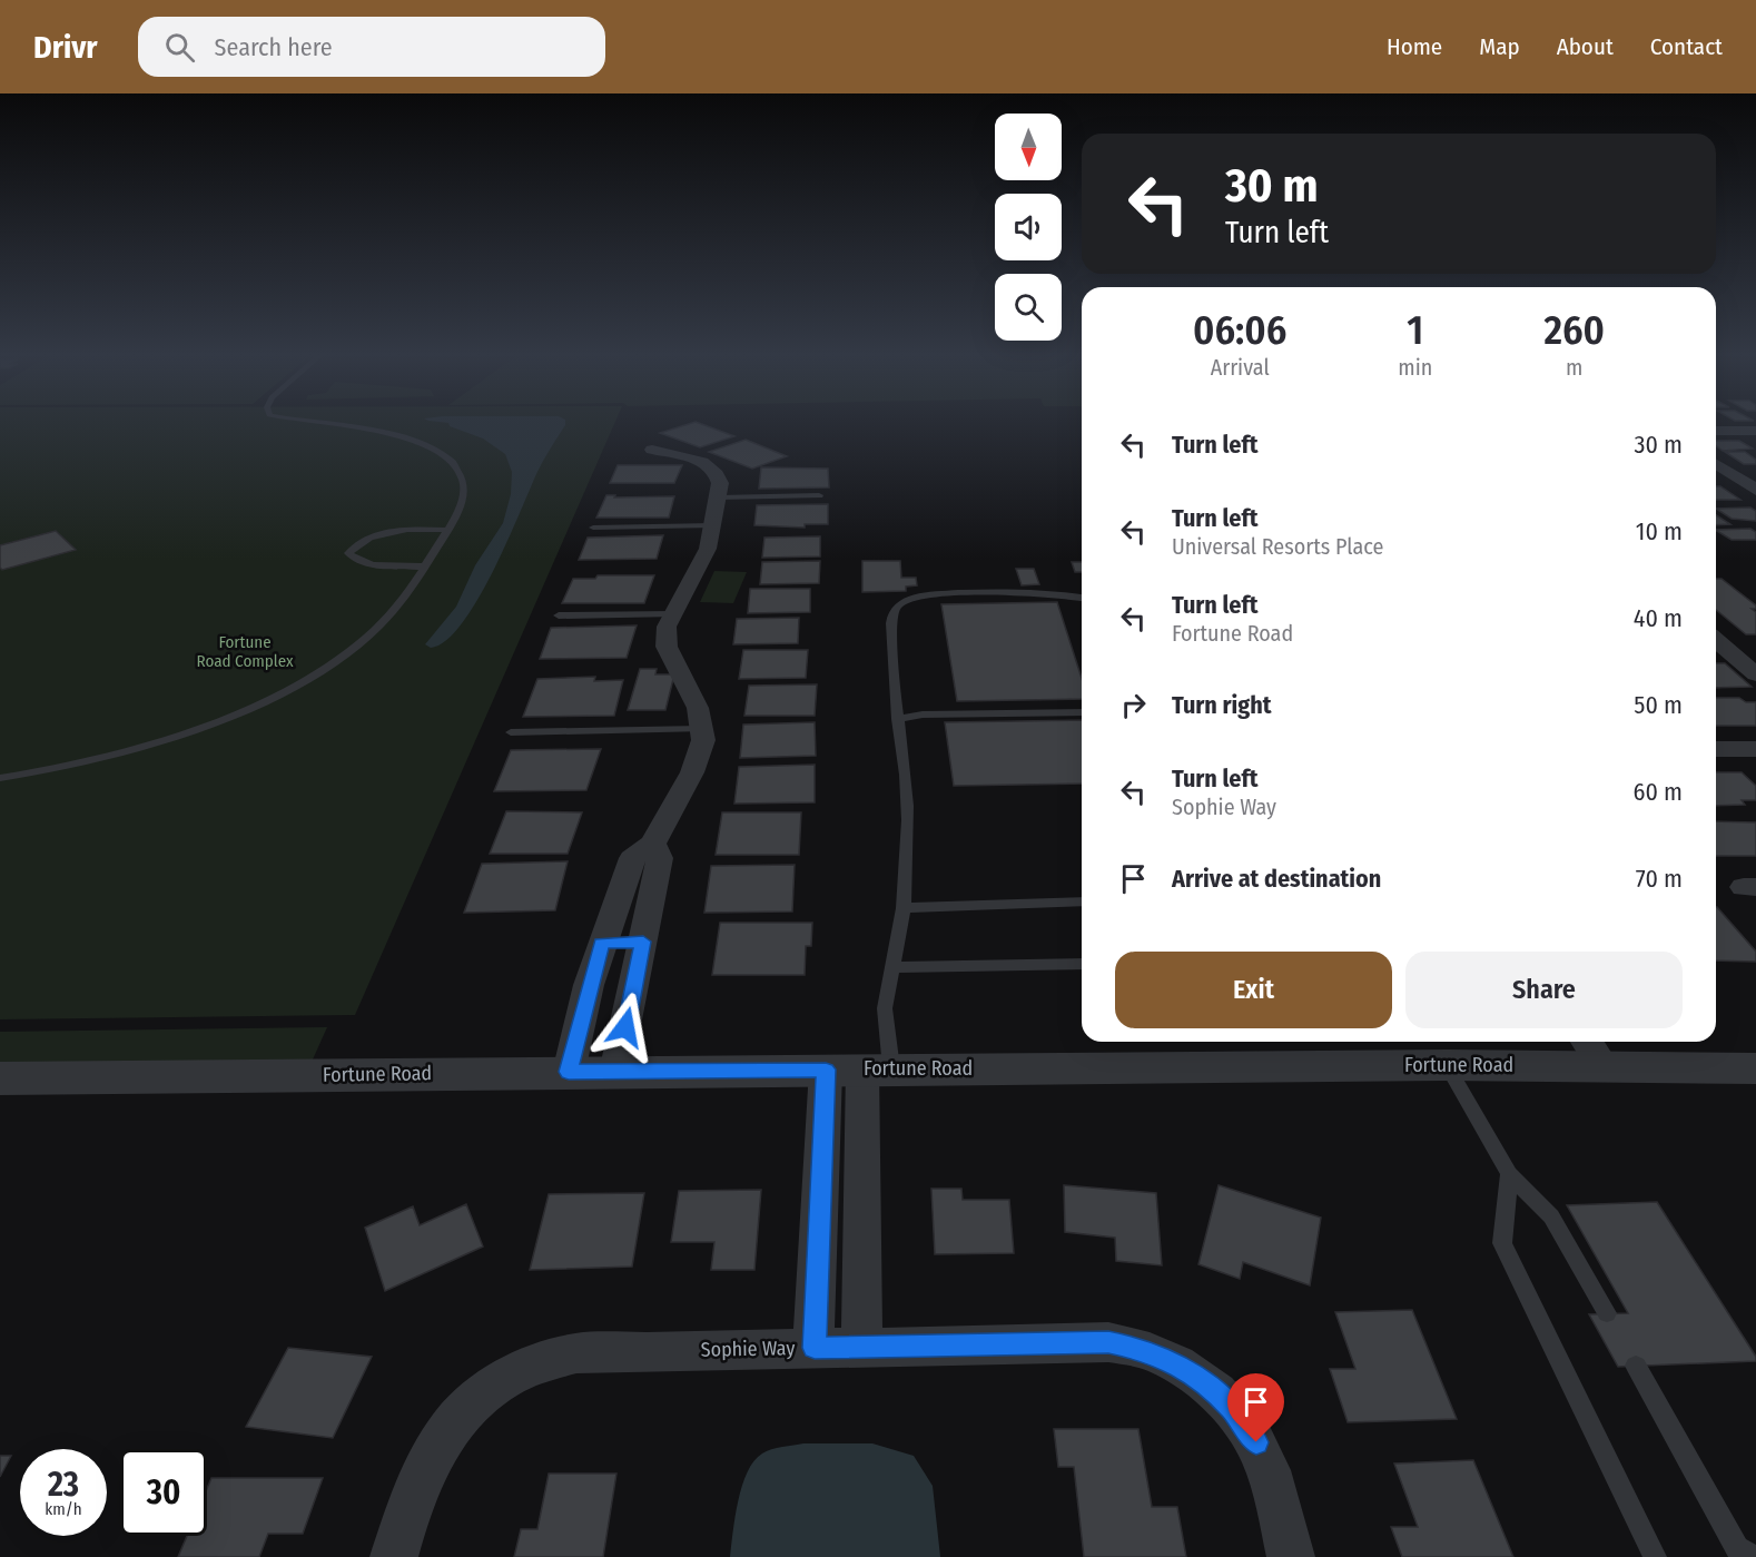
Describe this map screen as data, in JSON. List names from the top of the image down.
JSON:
{
  "streets": {
    "street": ["Fortune Road", "Sophie Way"]
  },
  "parks": ["Fortune Road Complex"],
  "north": "bottom",
  "page": {
    "header": "Drivr",
    "search": "Search here",
    "nav": [
      "Home",
      "Map",
      "About",
      "Contact"
    ],
    "turn": ["30 m", "Turn left"],
    "eta": [
      "06:06",
      "Arrival",
      "1",
      "min",
      "260",
      "m"
    ],
    "list": [
      {
        "name": "Turn left",
        "value": "30 m"
      },
      {
        "name": "Turn left",
        "note": "Universal Resorts Place",
        "value": "10 m"
      },
      {
        "name": "Turn left",
        "note": "Fortune Road",
        "value": "40 m"
      },
      {
        "name": "Turn right",
        "value": "50 m"
      },
      {
        "name": "Turn left",
        "note": "Sophie Way",
        "value": "60 m"
      },
      {
        "name": "Arrive at destination",
        "value": "70 m"
      }
    ],
    "buttons": ["Exit", "Share"],
    "speed": "23 km/h",
    "limit": "30"
  }
}
